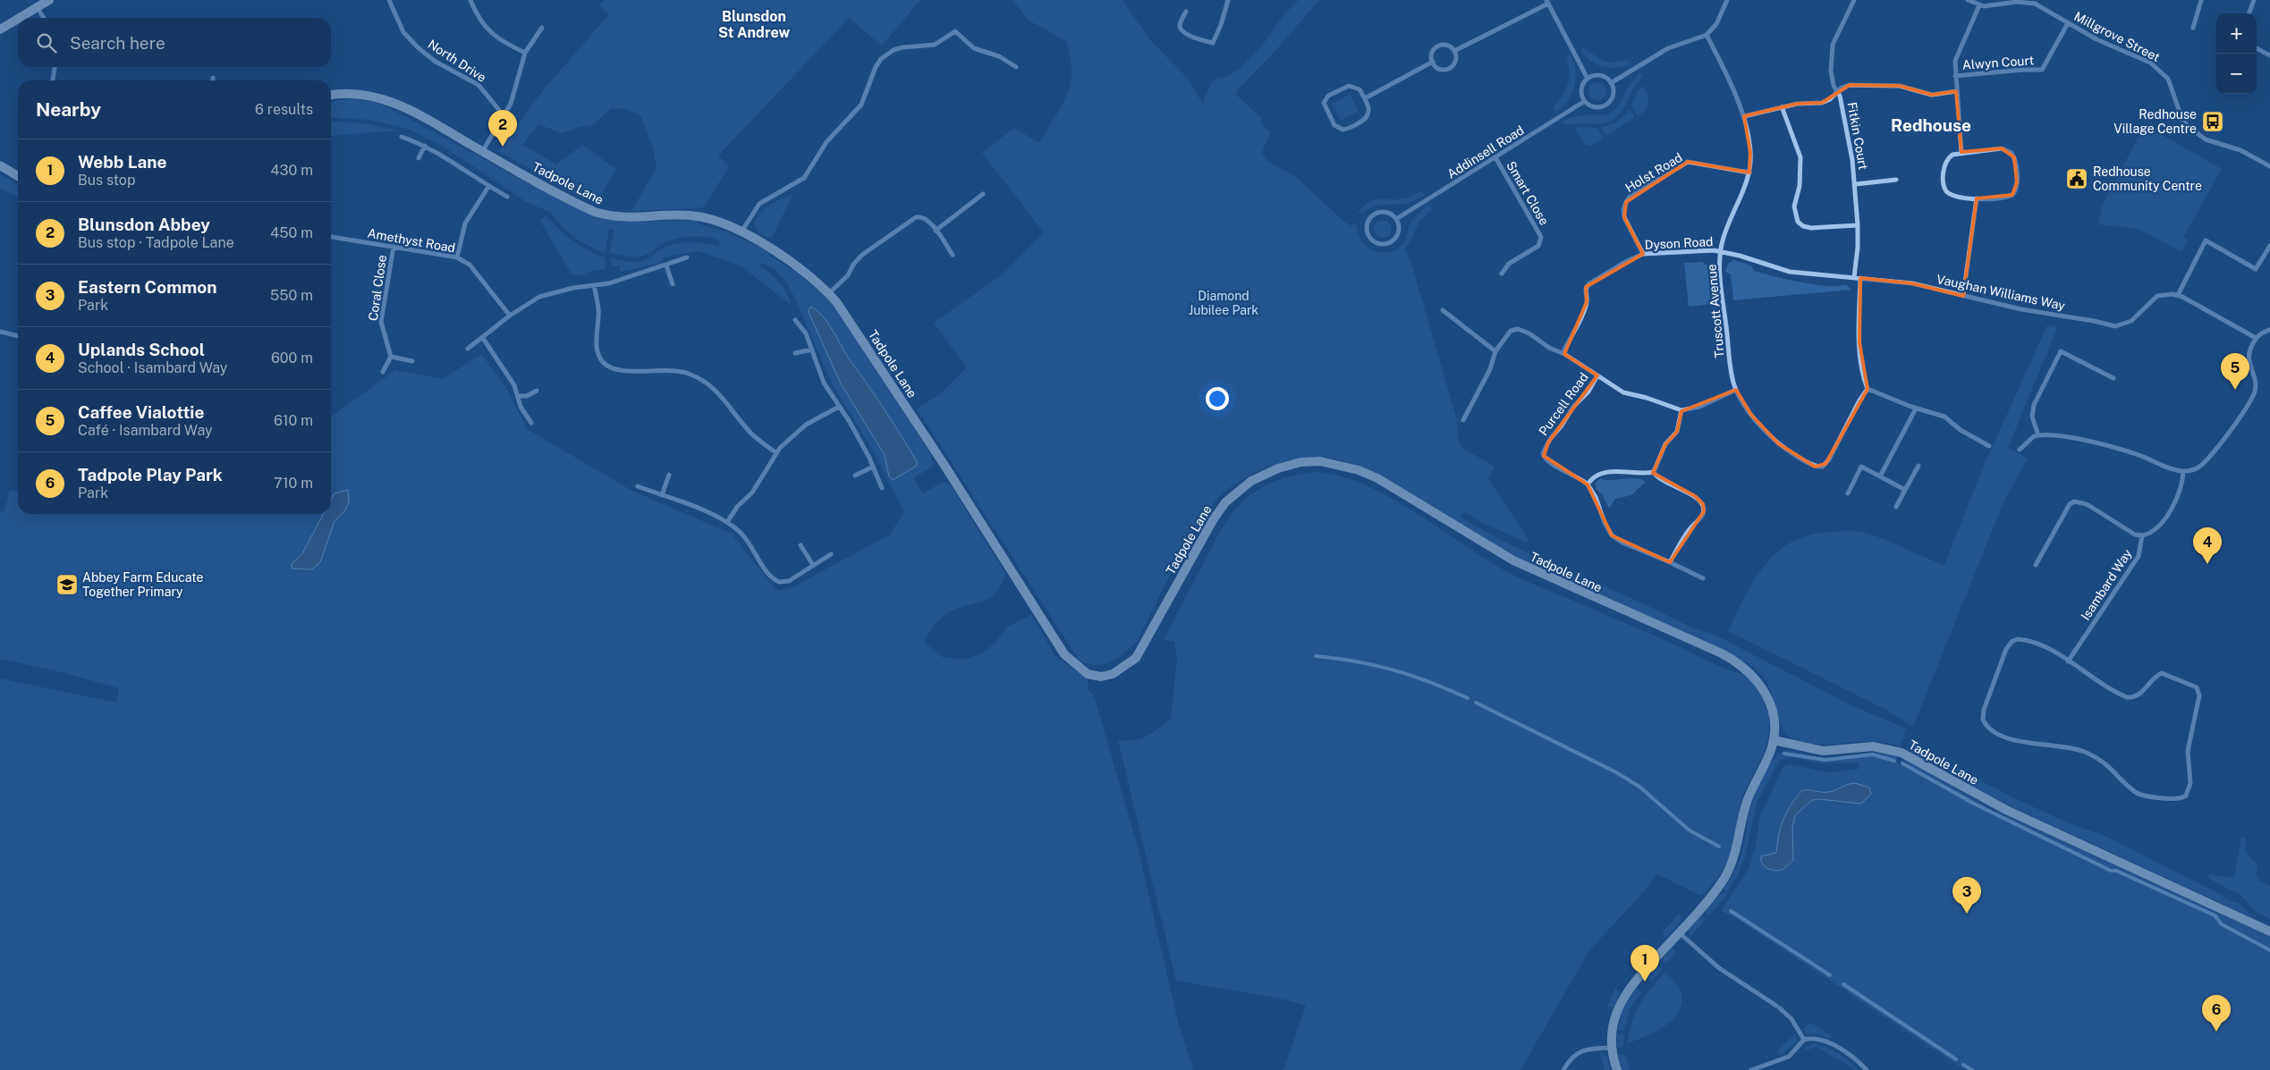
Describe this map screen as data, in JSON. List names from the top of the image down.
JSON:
{
  "streets": {
    "street": [
      "Millgrove Street",
      "North Drive",
      "Alwyn Court",
      "Fitkin Court",
      "Addinsell Road",
      "Holst Road",
      "Tadpole Lane",
      "Smart Close",
      "Amethyst Road",
      "Dyson Road",
      "Coral Close",
      "Vaughan Williams Way",
      "Truscott Avenue",
      "Purcell Road",
      "Isambard Way"
    ]
  },
  "crossings": [
    ["Millgrove Street", "Alwyn Court"],
    ["Fitkin Court", "Vaughan Williams Way"],
    ["Addinsell Road", "Smart Close"],
    ["Holst Road", "Dyson Road"],
    ["Holst Road", "Truscott Avenue"],
    ["Amethyst Road", "Coral Close"],
    ["Dyson Road", "Vaughan Williams Way"],
    ["Dyson Road", "Truscott Avenue"],
    ["Dyson Road", "Purcell Road"],
    ["Vaughan Williams Way", "Truscott Avenue"]
  ],
  "districts": ["Blunsdon St Andrew", "Redhouse"],
  "parks": ["Diamond Jubilee Park"],
  "places": {
    "bus stop": ["Redhouse Village Centre"],
    "public building": ["Redhouse Community Centre"],
    "school or university": ["Abbey Farm Educate Together Primary"]
  },
  "page": {
    "map_buttons": ["+", "−"],
    "search": "Search here",
    "heading": ["Nearby", "6 results"],
    "pins": [
      "2",
      "5",
      "4",
      "3",
      "1",
      "6"
    ],
    "list": [
      {
        "mark": "1",
        "name": "Webb Lane",
        "note": "Bus stop",
        "value": "430 m"
      },
      {
        "mark": "2",
        "name": "Blunsdon Abbey",
        "note": "Bus stop · Tadpole Lane",
        "value": "450 m"
      },
      {
        "mark": "3",
        "name": "Eastern Common",
        "note": "Park",
        "value": "550 m"
      },
      {
        "mark": "4",
        "name": "Uplands School",
        "note": "School · Isambard Way",
        "value": "600 m"
      },
      {
        "mark": "5",
        "name": "Caffee Vialottie",
        "note": "Café · Isambard Way",
        "value": "610 m"
      },
      {
        "mark": "6",
        "name": "Tadpole Play Park",
        "note": "Park",
        "value": "710 m"
      }
    ]
  }
}
